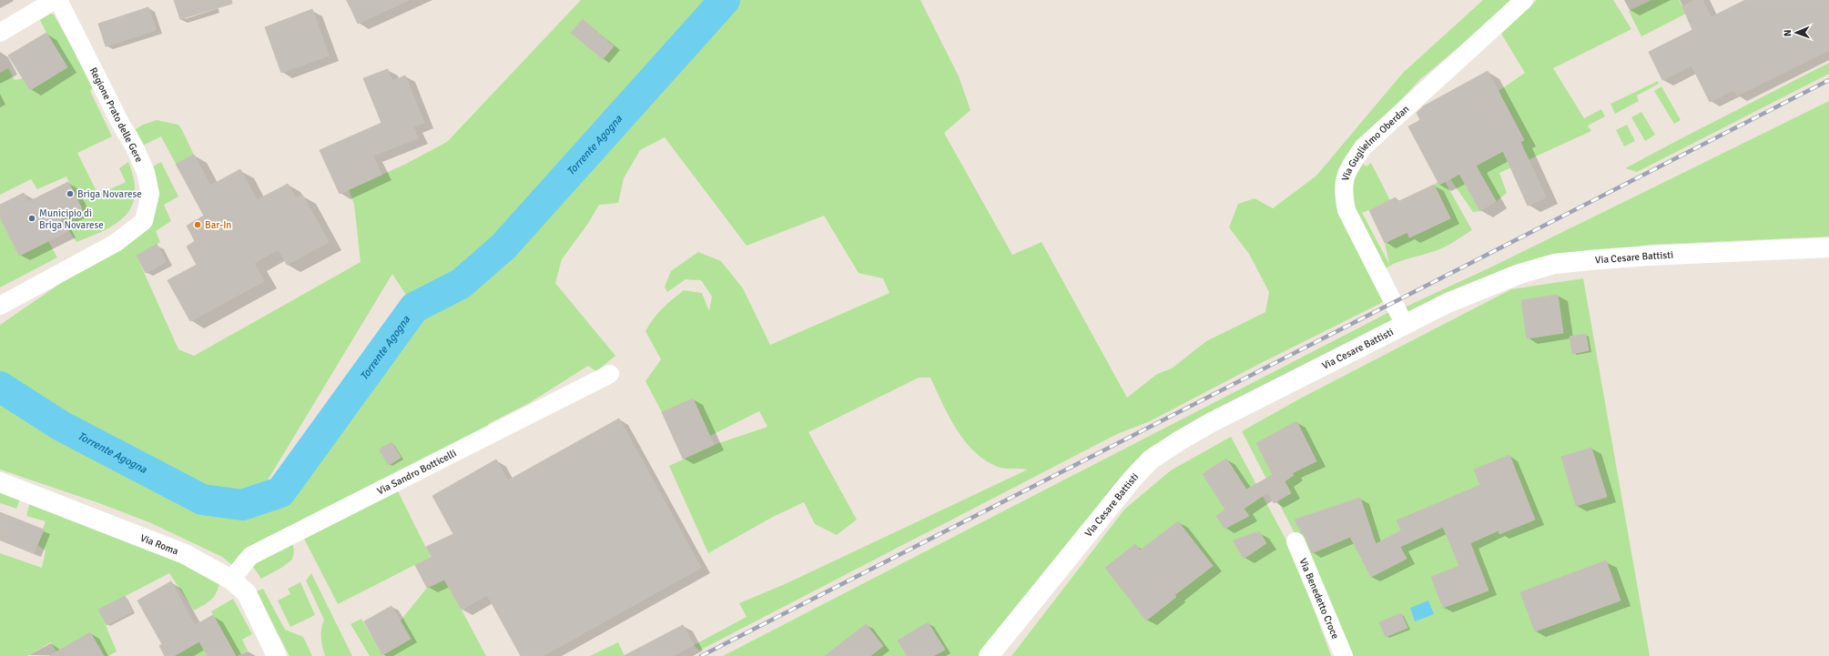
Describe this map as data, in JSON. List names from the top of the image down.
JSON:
{
  "streets": {
    "street": [
      "Regione Prato delle Gere",
      "Via Guglielmo Oberdan",
      "Via Cesare Battisti",
      "Via Sandro Botticelli",
      "Via Roma",
      "Via Benedetto Croce"
    ]
  },
  "crossings": [
    ["Via Guglielmo Oberdan", "Via Cesare Battisti"],
    ["Via Sandro Botticelli", "Via Roma"]
  ],
  "water": ["Torrente Agogna"],
  "places": ["Briga Novarese", "Municipio di Briga Novarese", "Bar-In"],
  "north": "left"
}
